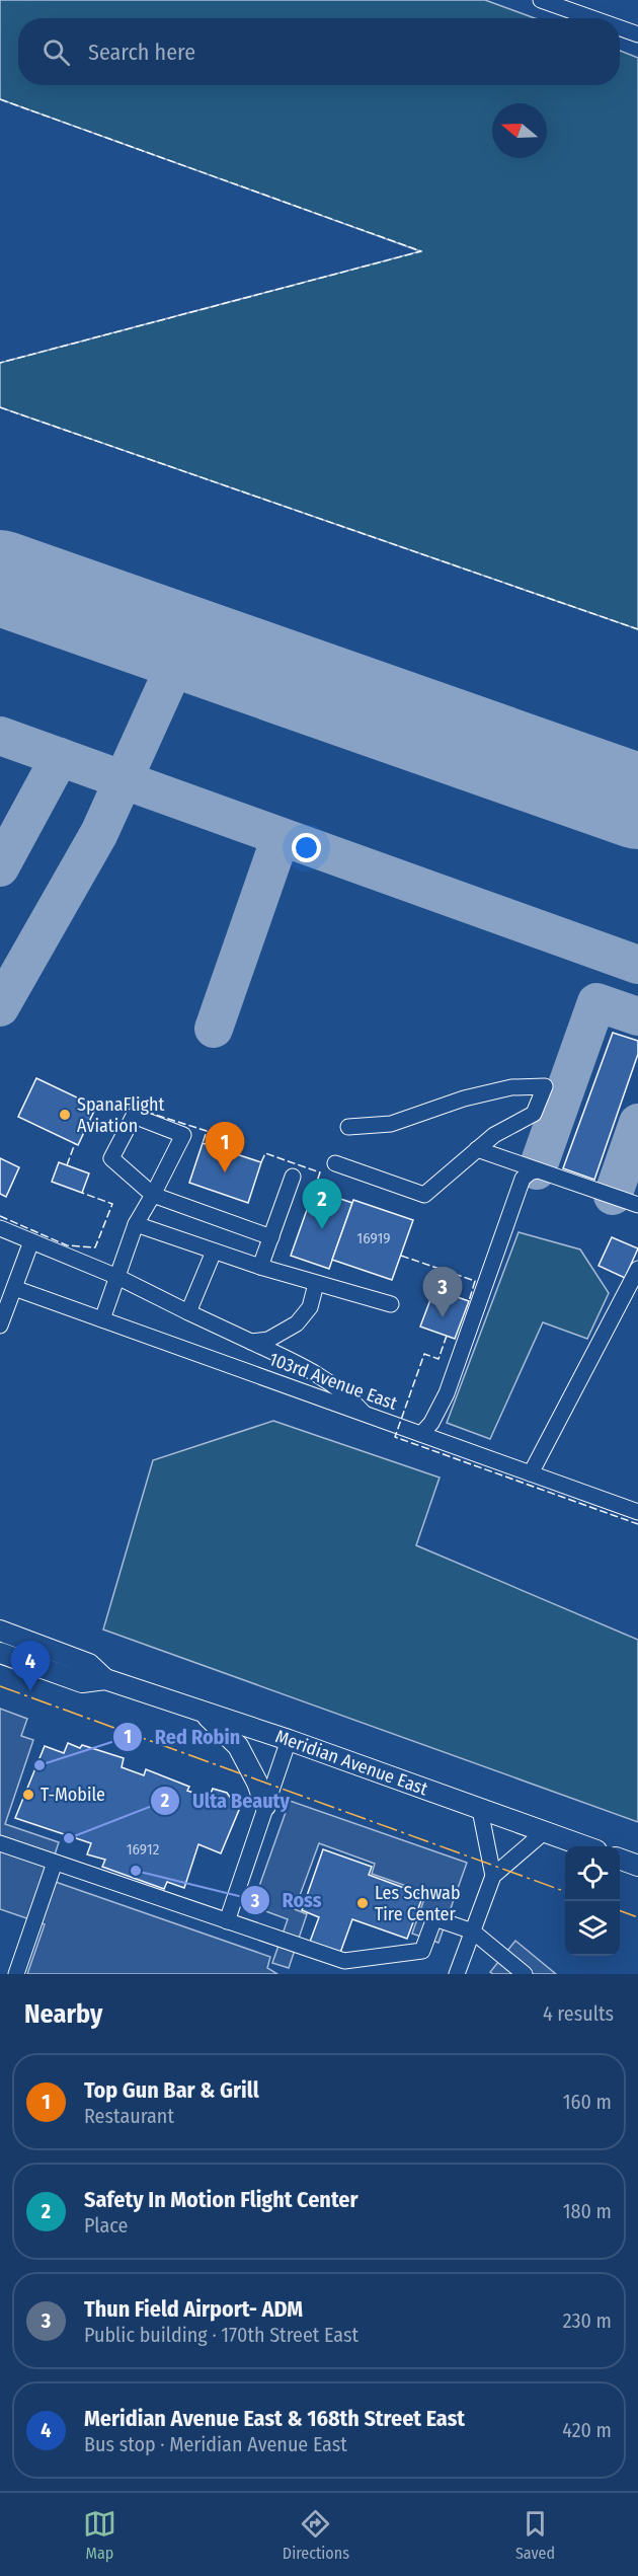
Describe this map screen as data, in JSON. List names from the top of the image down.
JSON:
{
  "streets": {
    "main road": ["Meridian Avenue East"],
    "street": ["103rd Avenue East"]
  },
  "places": [
    "SpanaFlight Aviation",
    "Red Robin",
    "T-Mobile",
    "Ulta Beauty",
    "Ross",
    "Les Schwab Tire Center"
  ],
  "house_numbers": ["16919", "16912"],
  "north": "left",
  "page": {
    "search": "Search here",
    "pins": [
      "1",
      "2",
      "3",
      "4"
    ],
    "heading": ["Nearby", "4 results"],
    "list": [
      {
        "mark": "1",
        "name": "Top Gun Bar & Grill",
        "note": "Restaurant",
        "value": "160 m"
      },
      {
        "mark": "2",
        "name": "Safety In Motion Flight Center",
        "note": "Place",
        "value": "180 m"
      },
      {
        "mark": "3",
        "name": "Thun Field Airport- ADM",
        "note": "Public building · 170th Street East",
        "value": "230 m"
      },
      {
        "mark": "4",
        "name": "Meridian Avenue East & 168th Street East",
        "note": "Bus stop · Meridian Avenue East",
        "value": "420 m"
      }
    ],
    "nav": ["Map", "Directions", "Saved"]
  }
}
